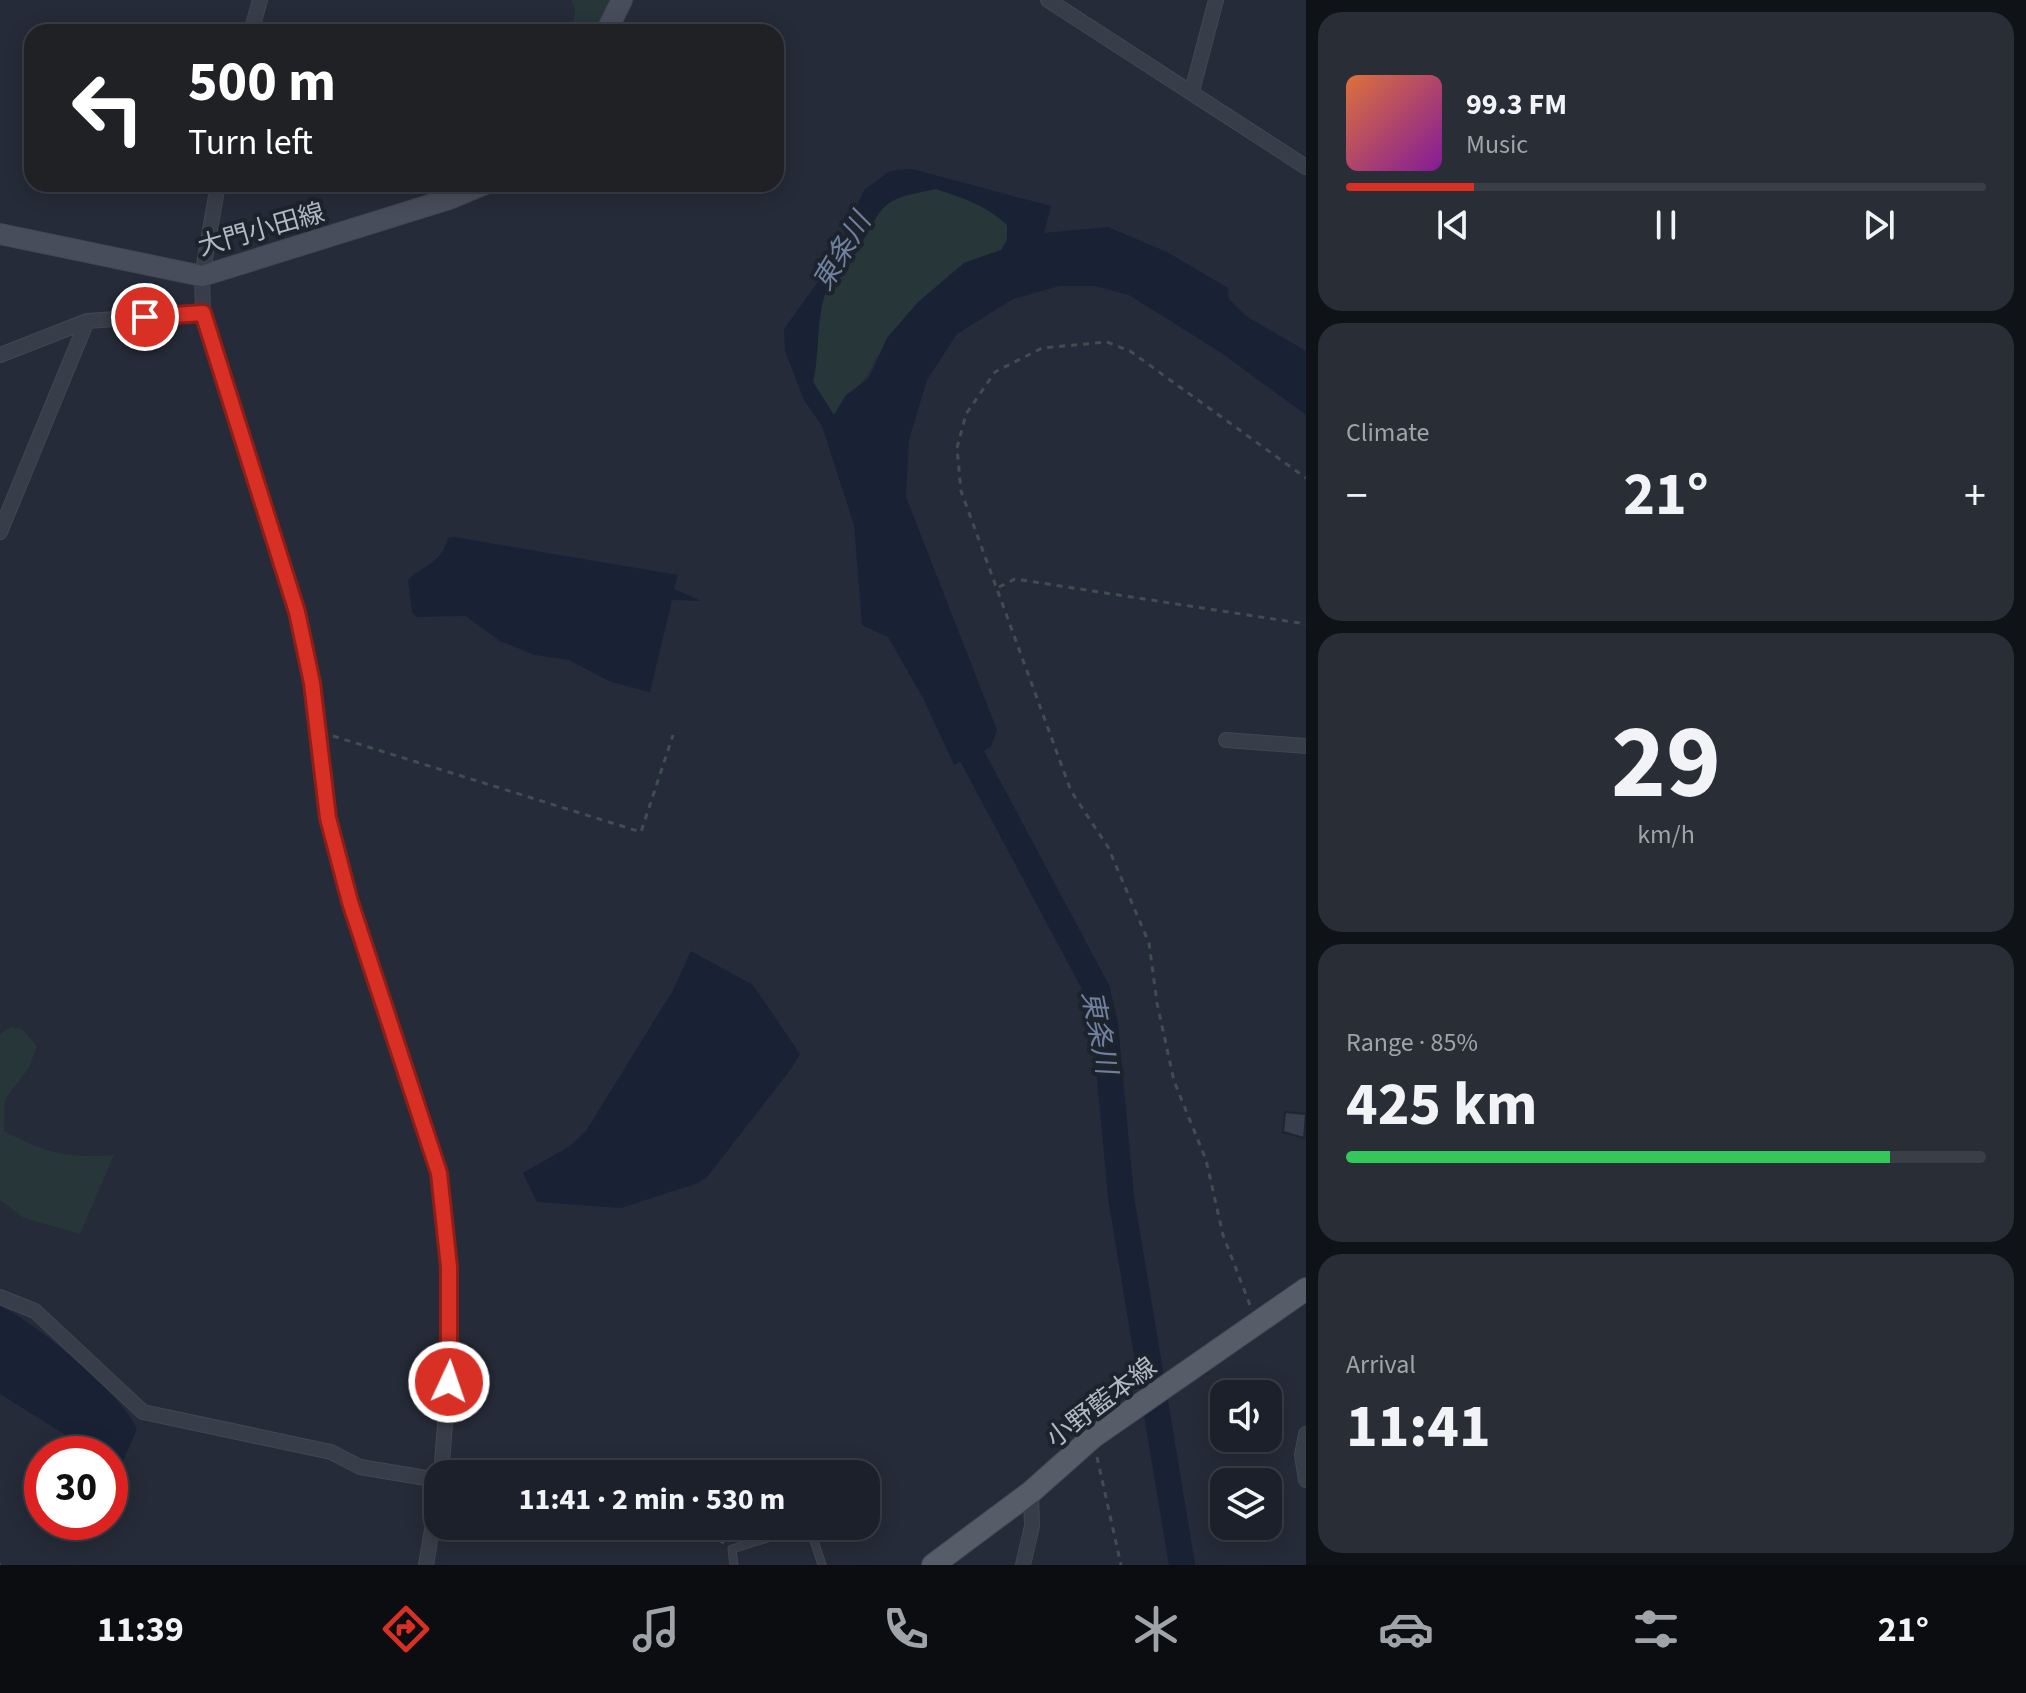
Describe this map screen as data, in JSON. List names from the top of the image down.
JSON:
{
  "streets": {
    "main road": ["大門小田線", "小野藍本線"]
  },
  "water": ["東条川"],
  "page": {
    "turn": ["500 m", "Turn left"],
    "song": ["99.3 FM", "Music"],
    "tile": [
      "Climate",
      ["29", "km/h"],
      ["Range · 85%", "425 km"],
      ["Arrival", "11:41"]
    ],
    "heat": ["−", "21°", "+"],
    "limit": "30",
    "trip": "11:41 · 2 min · 530 m",
    "tabs": ["11:39", "21°"]
  }
}
